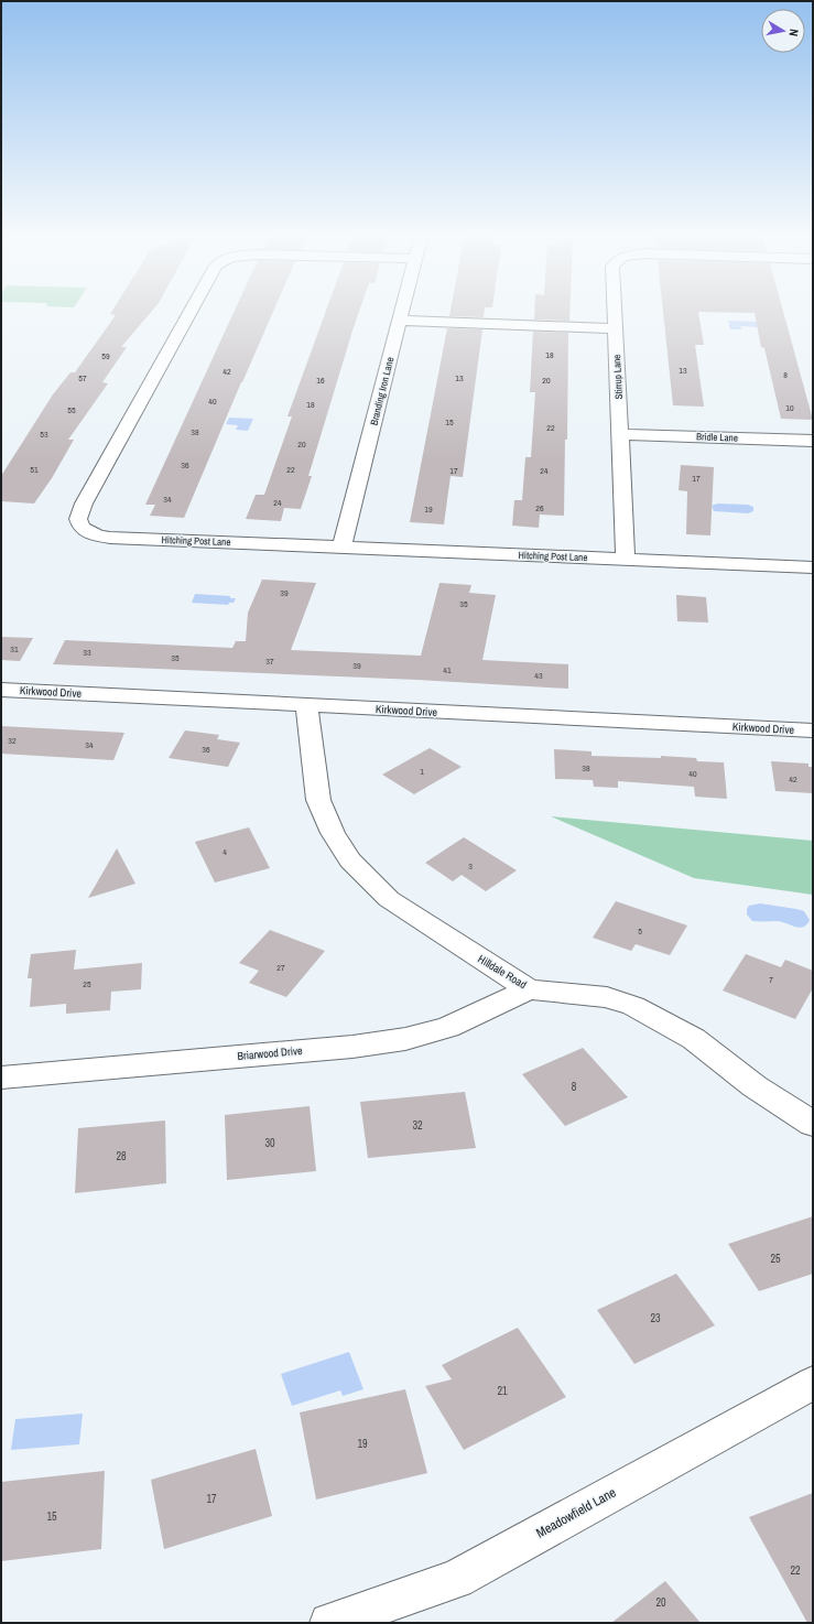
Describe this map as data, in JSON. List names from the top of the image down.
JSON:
{
  "streets": {
    "street": [
      "Stirrup Lane",
      "Branding Iron Lane",
      "Bridle Lane",
      "Hitching Post Lane",
      "Kirkwood Drive",
      "Hilldale Road",
      "Briarwood Drive",
      "Meadowfield Lane"
    ]
  },
  "crossings": [
    ["Stirrup Lane", "Bridle Lane"],
    ["Stirrup Lane", "Hitching Post Lane"],
    ["Branding Iron Lane", "Hitching Post Lane"],
    ["Kirkwood Drive", "Hilldale Road"],
    ["Hilldale Road", "Briarwood Drive"]
  ],
  "house_numbers": [
    "18",
    "59",
    "13",
    "42",
    "8",
    "57",
    "13",
    "16",
    "20",
    "40",
    "18",
    "10",
    "55",
    "15",
    "22",
    "38",
    "53",
    "20",
    "36",
    "51",
    "22",
    "17",
    "24",
    "17",
    "34",
    "24",
    "26",
    "19",
    "39",
    "35",
    "31",
    "33",
    "35",
    "37",
    "39",
    "41",
    "43",
    "32",
    "34",
    "36",
    "38",
    "1",
    "40",
    "42",
    "4",
    "3",
    "5",
    "27",
    "7",
    "25",
    "8",
    "32",
    "30",
    "28",
    "25",
    "23",
    "21",
    "19",
    "17",
    "15",
    "22",
    "20"
  ],
  "north": "right"
}
